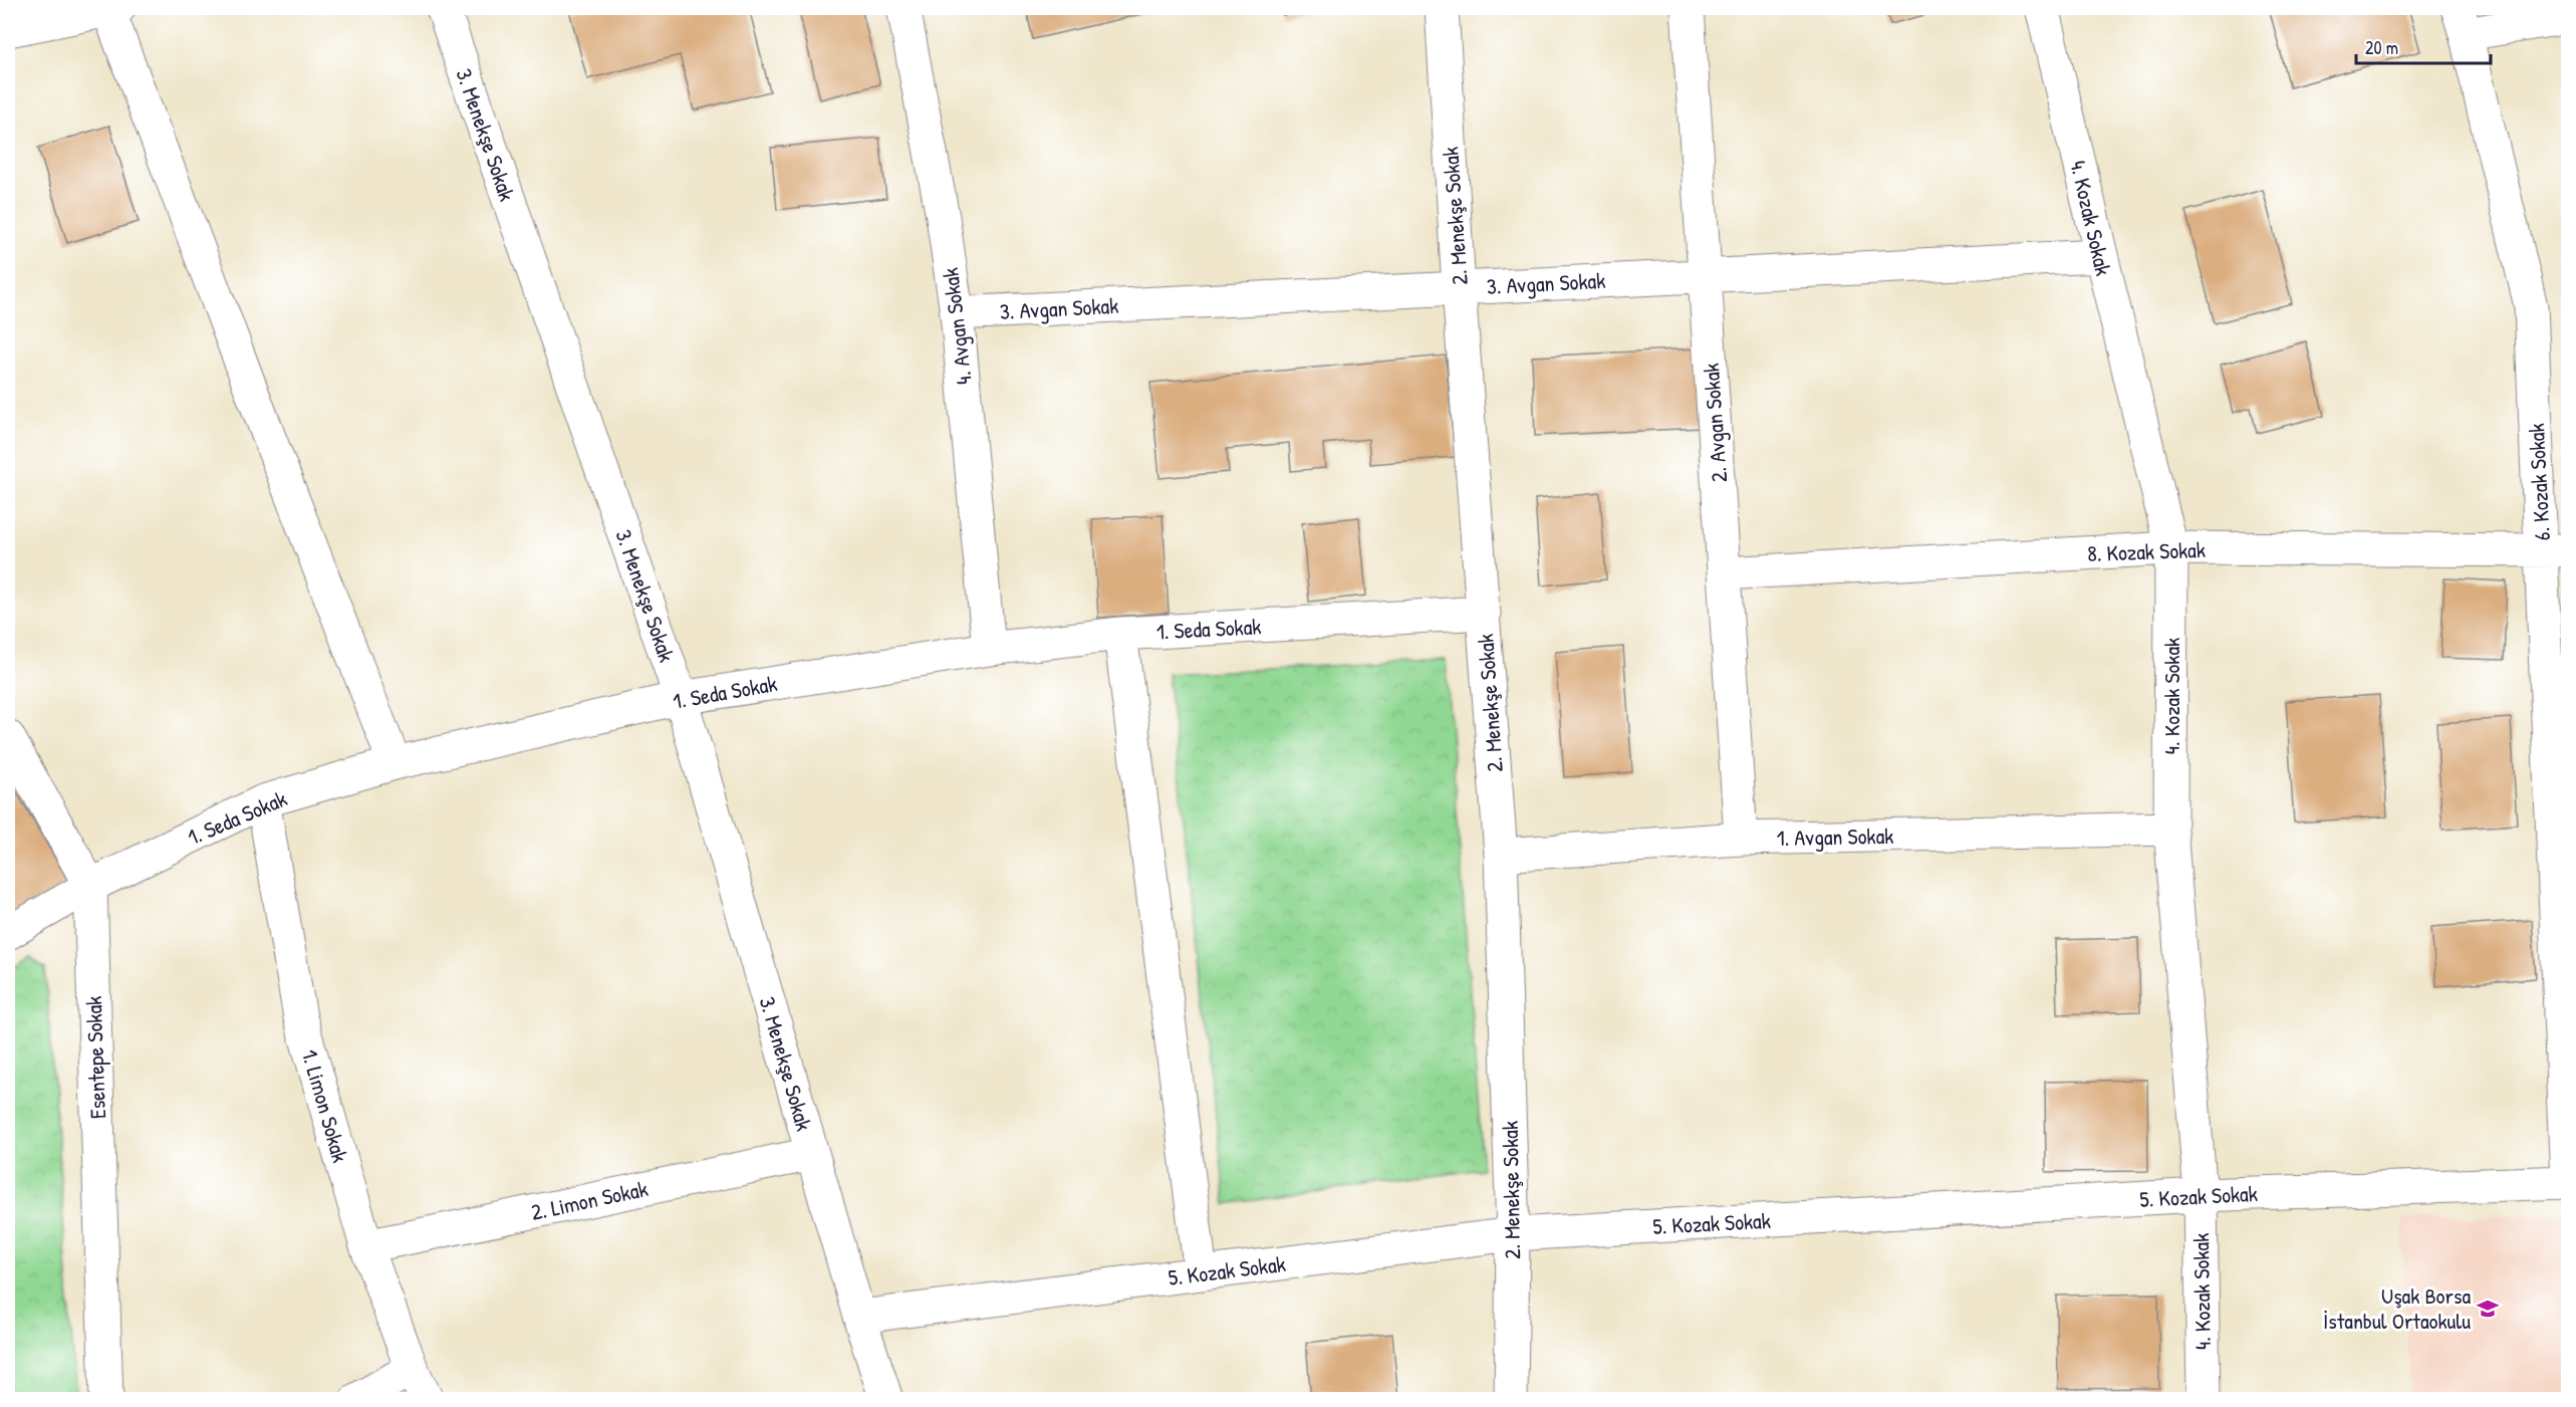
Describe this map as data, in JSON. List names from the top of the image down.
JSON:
{
  "streets": {
    "street": [
      "3. Menekşe Sokak",
      "2. Menekşe Sokak",
      "4. Kozak Sokak",
      "3. Avgan Sokak",
      "4. Avgan Sokak",
      "2. Avgan Sokak",
      "6. Kozak Sokak",
      "8. Kozak Sokak",
      "1. Seda Sokak",
      "1. Avgan Sokak",
      "Esentepe Sokak",
      "1. Limon Sokak",
      "5. Kozak Sokak",
      "2. Limon Sokak"
    ]
  },
  "crossings": [
    ["3. Menekşe Sokak", "1. Seda Sokak"],
    ["3. Menekşe Sokak", "5. Kozak Sokak"],
    ["3. Menekşe Sokak", "2. Limon Sokak"],
    ["2. Menekşe Sokak", "3. Avgan Sokak"],
    ["2. Menekşe Sokak", "1. Seda Sokak"],
    ["2. Menekşe Sokak", "1. Avgan Sokak"],
    ["2. Menekşe Sokak", "5. Kozak Sokak"],
    ["4. Kozak Sokak", "3. Avgan Sokak"],
    ["4. Kozak Sokak", "8. Kozak Sokak"],
    ["4. Kozak Sokak", "1. Avgan Sokak"],
    ["4. Kozak Sokak", "5. Kozak Sokak"],
    ["3. Avgan Sokak", "4. Avgan Sokak"],
    ["3. Avgan Sokak", "2. Avgan Sokak"],
    ["4. Avgan Sokak", "1. Seda Sokak"],
    ["2. Avgan Sokak", "8. Kozak Sokak"],
    ["2. Avgan Sokak", "1. Avgan Sokak"],
    ["6. Kozak Sokak", "8. Kozak Sokak"],
    ["6. Kozak Sokak", "5. Kozak Sokak"],
    ["1. Seda Sokak", "Esentepe Sokak"],
    ["1. Seda Sokak", "1. Limon Sokak"],
    ["1. Limon Sokak", "2. Limon Sokak"]
  ],
  "places": {
    "school or university": ["Uşak Borsa İstanbul Ortaokulu"]
  },
  "scale_bar": "20 m"
}
